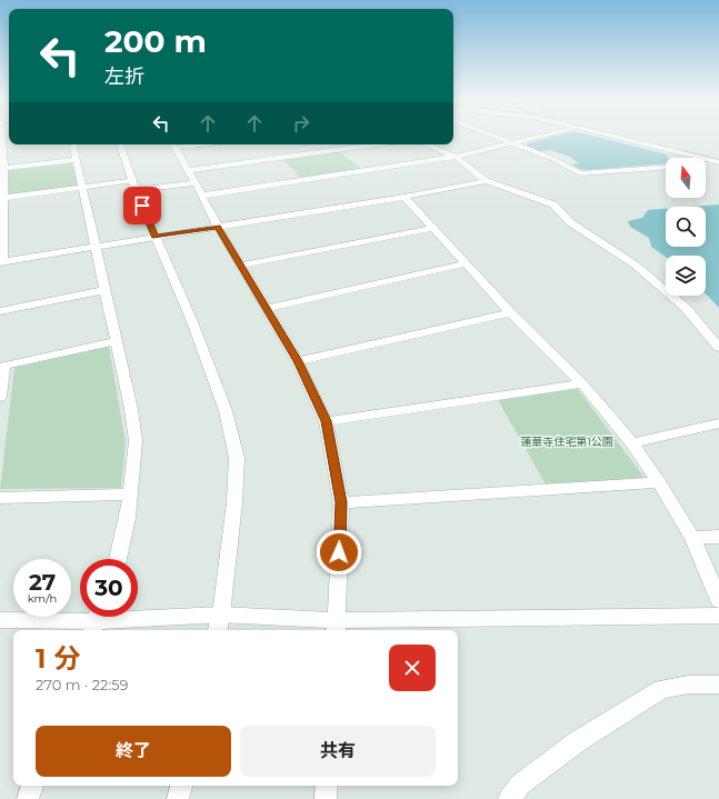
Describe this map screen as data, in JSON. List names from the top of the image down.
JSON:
{
  "parks": ["蓮華寺住宅第1公園"],
  "north": "top",
  "page": {
    "turn": ["200 m", "左折"],
    "speed": "27 km/h",
    "limit": "30",
    "heading": ["1 分", "270 m · 22:59"],
    "buttons": ["終了", "共有"]
  }
}
